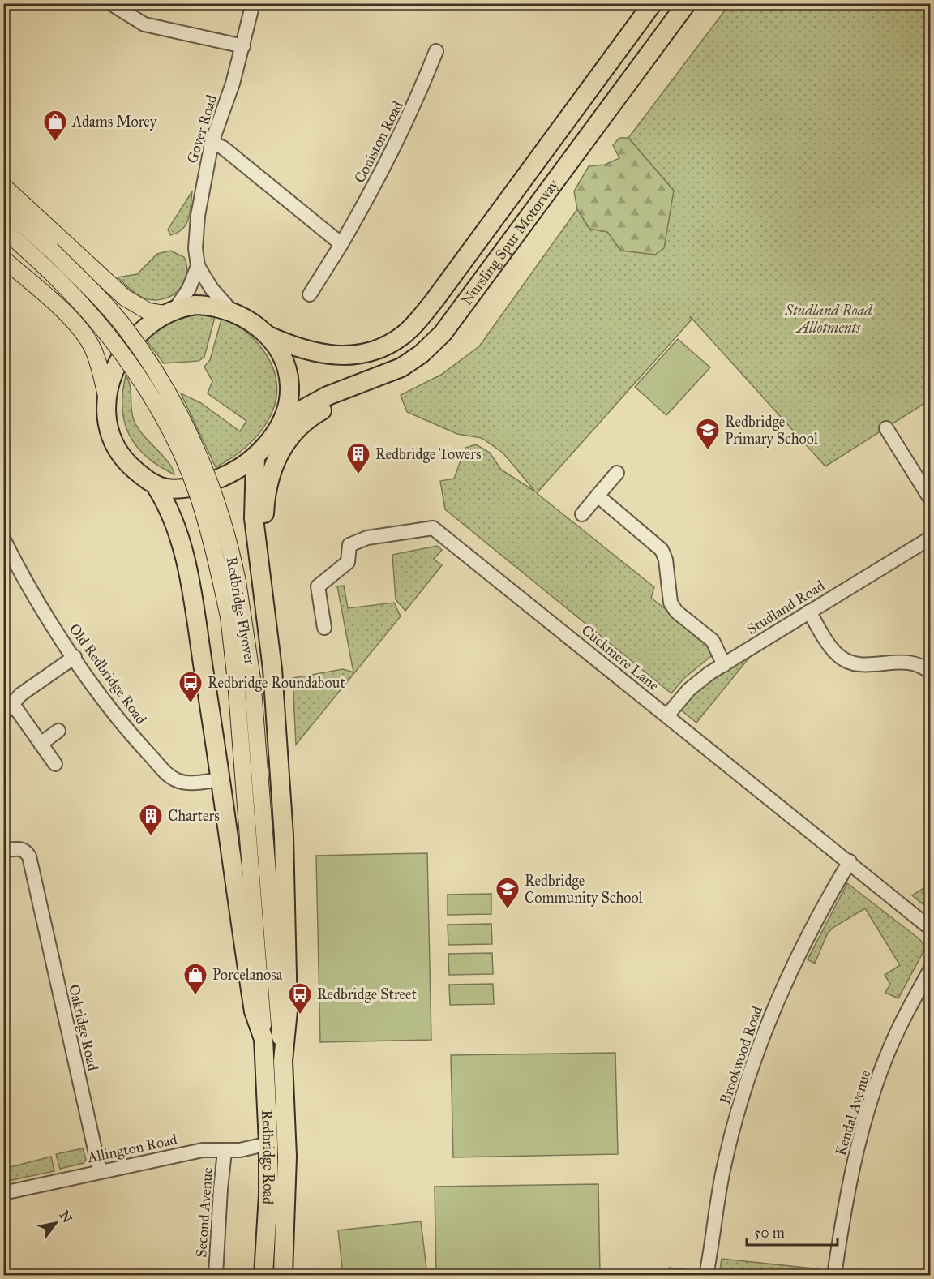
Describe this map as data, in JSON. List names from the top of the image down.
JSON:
{
  "streets": {
    "highway": ["Nursling Spur Motorway", "Redbridge Road"],
    "main road": ["Redbridge Flyover"],
    "street": [
      "Gover Road",
      "Coniston Road",
      "Studland Road",
      "Cuckmere Lane",
      "Old Redbridge Road",
      "Oakridge Road",
      "Brookwood Road",
      "Kendal Avenue",
      "Allington Road",
      "Second Avenue"
    ]
  },
  "crossings": [
    ["Studland Road", "Cuckmere Lane"],
    ["Redbridge Flyover", "Redbridge Road"],
    ["Cuckmere Lane", "Brookwood Road"],
    ["Old Redbridge Road", "Redbridge Road"],
    ["Oakridge Road", "Allington Road"],
    ["Allington Road", "Redbridge Road"],
    ["Allington Road", "Second Avenue"]
  ],
  "parks": ["Studland Road Allotments"],
  "places": {
    "shop": ["Adams Morey", "Porcelanosa"],
    "school or university": ["Redbridge Primary School", "Redbridge Community School"],
    "building": ["Redbridge Towers", "Charters"],
    "bus stop": ["Redbridge Roundabout", "Redbridge Street"]
  },
  "scale_bar": "50 m",
  "north": "top right"
}
